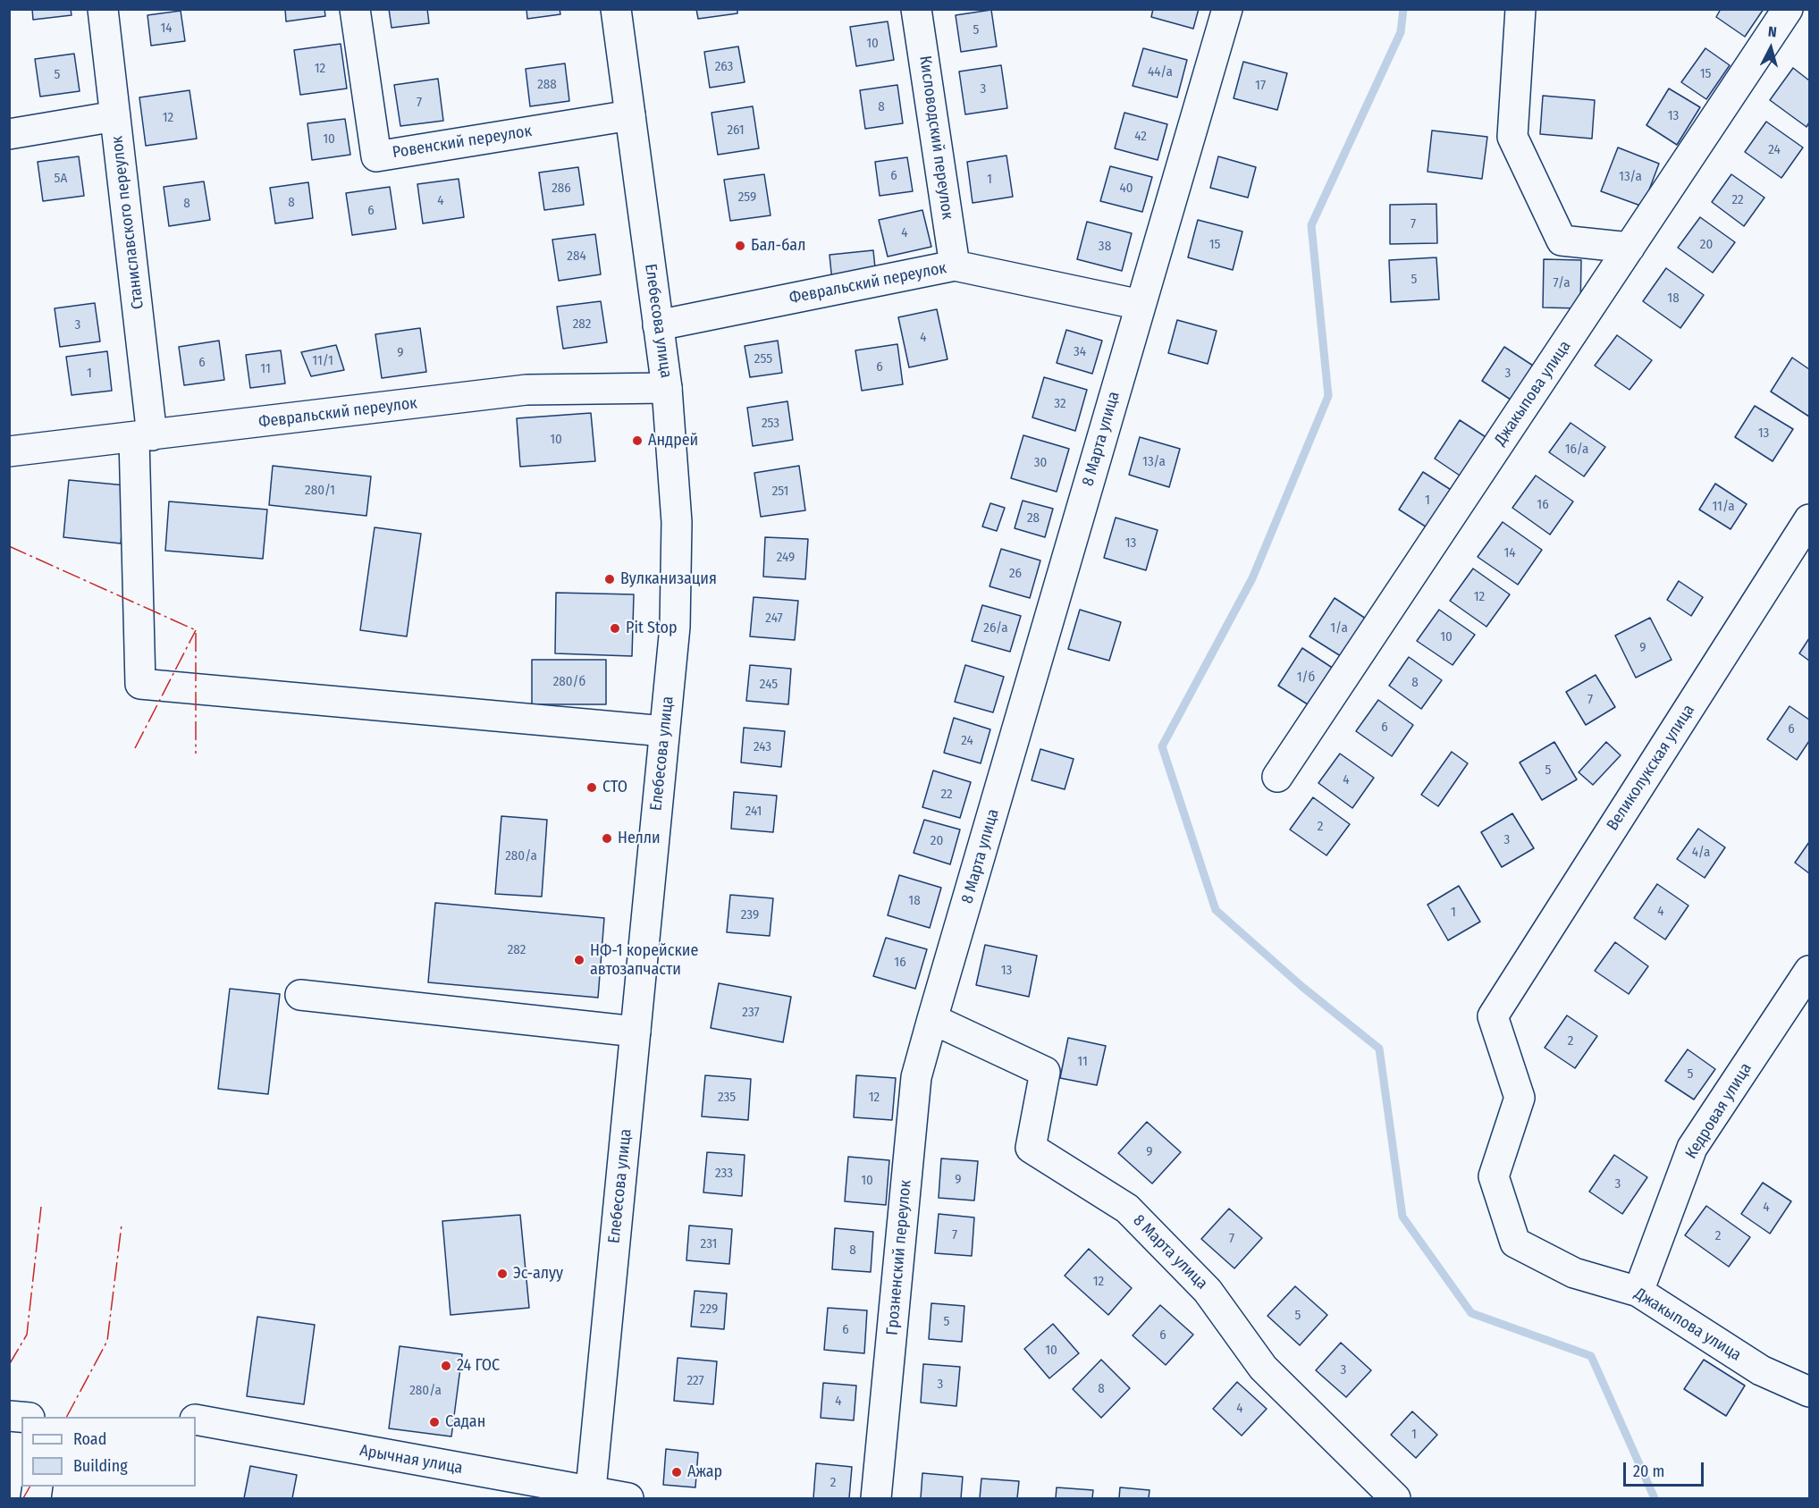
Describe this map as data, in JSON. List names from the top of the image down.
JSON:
{
  "streets": {
    "street": [
      "Кисловодский переулок",
      "Ровенский переулок",
      "Станиславского переулок",
      "Февральский переулок",
      "Елебесова улица",
      "Джакыпова улица",
      "8 Марта улица",
      "Великолукская улица",
      "Кедровая улица",
      "Грозненский переулок",
      "Арычная улица"
    ]
  },
  "crossings": [
    ["Кисловодский переулок", "Февральский переулок"],
    ["Ровенский переулок", "Елебесова улица"],
    ["Станиславского переулок", "Февральский переулок"],
    ["Станиславского переулок", "Елебесова улица"],
    ["Февральский переулок", "Елебесова улица"],
    ["Февральский переулок", "8 Марта улица"],
    ["Елебесова улица", "Арычная улица"],
    ["Джакыпова улица", "Великолукская улица"],
    ["Джакыпова улица", "Кедровая улица"],
    ["8 Марта улица", "Грозненский переулок"]
  ],
  "places": [
    "Бал-бал",
    "Андрей",
    "Вулканизация",
    "Pit Stop",
    "СТО",
    "Нелли",
    "НФ-1 корейские автозапчасти",
    "Эс-алуу",
    "24 ГОС",
    "Садан",
    "Ажар"
  ],
  "house_numbers": [
    "14",
    "5",
    "10",
    "263",
    "12",
    "44/а",
    "15",
    "5",
    "288",
    "17",
    "3",
    "7",
    "8",
    "13",
    "12",
    "261",
    "42",
    "10",
    "24",
    "6",
    "13/а",
    "5А",
    "1",
    "286",
    "40",
    "259",
    "22",
    "4",
    "8",
    "8",
    "6",
    "7",
    "4",
    "15",
    "20",
    "38",
    "284",
    "5",
    "7/а",
    "18",
    "282",
    "3",
    "4",
    "34",
    "9",
    "255",
    "11/1",
    "6",
    "6",
    "11",
    "1",
    "3",
    "32",
    "253",
    "13",
    "10",
    "16/а",
    "13/а",
    "30",
    "280/1",
    "251",
    "1",
    "16",
    "11/а",
    "28",
    "13",
    "14",
    "249",
    "26",
    "12",
    "247",
    "26/а",
    "1/а",
    "10",
    "9",
    "1/б",
    "280/б",
    "8",
    "245",
    "7",
    "6",
    "6",
    "24",
    "243",
    "5",
    "4",
    "22",
    "241",
    "2",
    "3",
    "20",
    "4/а",
    "280/а",
    "18",
    "4",
    "1",
    "239",
    "282",
    "16",
    "13",
    "237",
    "2",
    "11",
    "5",
    "235",
    "12",
    "9",
    "233",
    "9",
    "10",
    "3",
    "4",
    "7",
    "2",
    "7",
    "231",
    "8",
    "12",
    "229",
    "5",
    "5",
    "6",
    "6",
    "10",
    "3",
    "227",
    "3",
    "8",
    "280/а",
    "4",
    "4",
    "1",
    "2"
  ],
  "legend": ["Road", "Building"],
  "scale_bar": "20 m",
  "north": "top"
}
